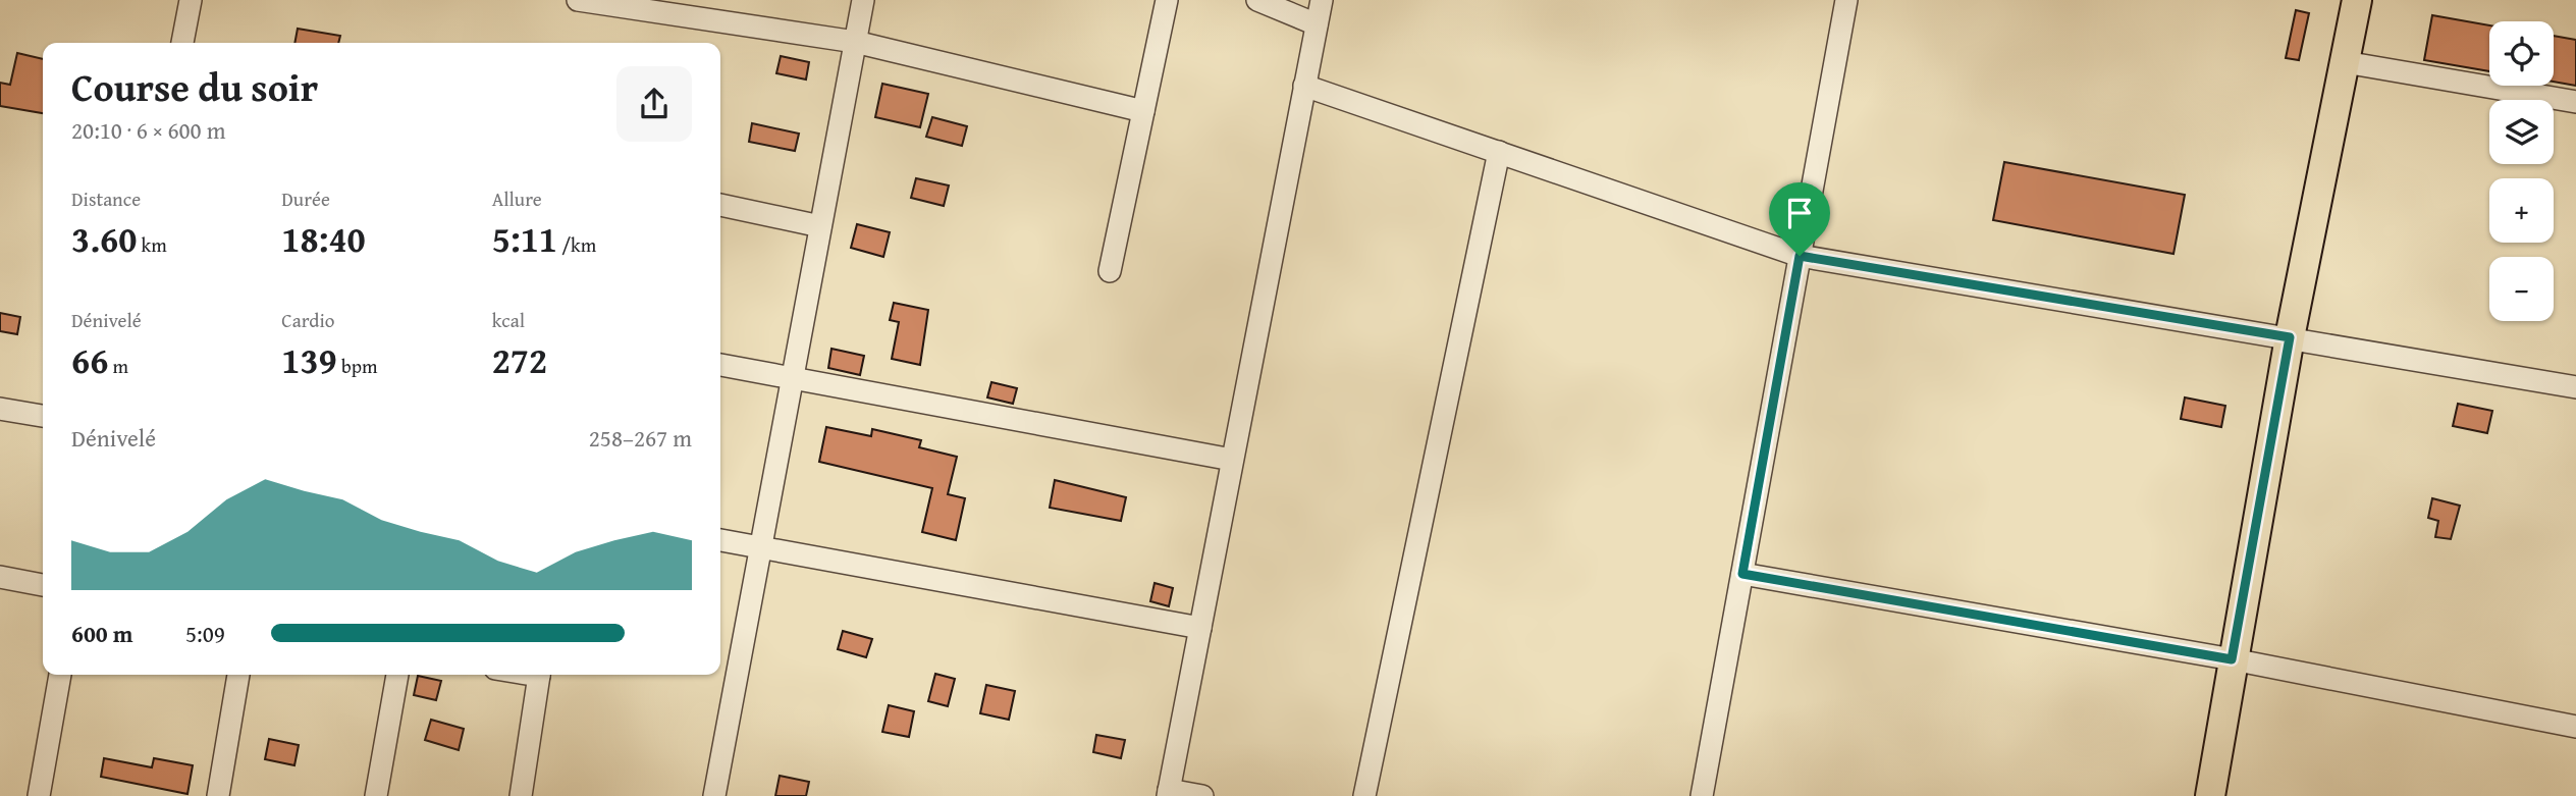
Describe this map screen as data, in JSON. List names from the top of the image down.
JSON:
{
  "page": {
    "map_buttons": ["+", "−"],
    "heading": ["Course du soir", "20:10 · 6 × 600 m"],
    "stats": [
      ["Distance", "3.60 km"],
      ["Durée", "18:40"],
      ["Allure", "5:11 /km"],
      ["Dénivelé", "66 m"],
      ["Cardio", "139 bpm"],
      ["kcal", "272"]
    ],
    "chart": ["Dénivelé", "258–267 m"],
    "list": [
      {
        "name": "600 m",
        "note": "5:09"
      }
    ]
  }
}
